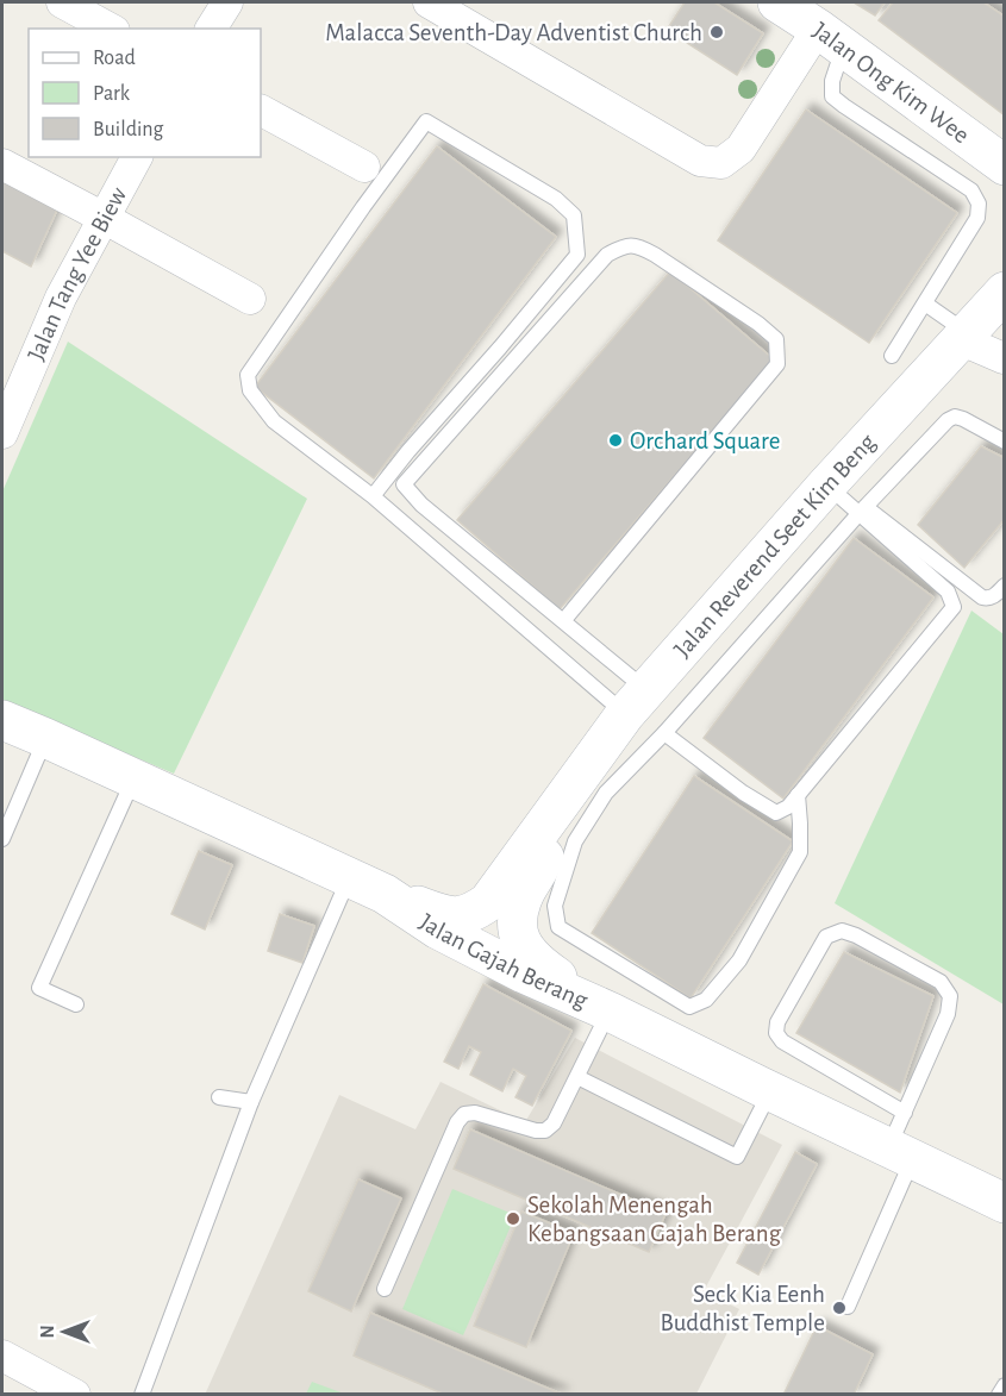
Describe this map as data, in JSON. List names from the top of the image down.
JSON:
{
  "streets": {
    "street": [
      "Jalan Ong Kim Wee",
      "Jalan Tang Yee Biew",
      "Jalan Reverend Seet Kim Beng",
      "Jalan Gajah Berang"
    ]
  },
  "crossings": [
    ["Jalan Reverend Seet Kim Beng", "Jalan Gajah Berang"]
  ],
  "places": [
    "Malacca Seventh-Day Adventist Church",
    "Orchard Square",
    "Sekolah Menengah Kebangsaan Gajah Berang",
    "Seck Kia Eenh Buddhist Temple"
  ],
  "legend": ["Road", "Park", "Building"],
  "north": "left"
}
